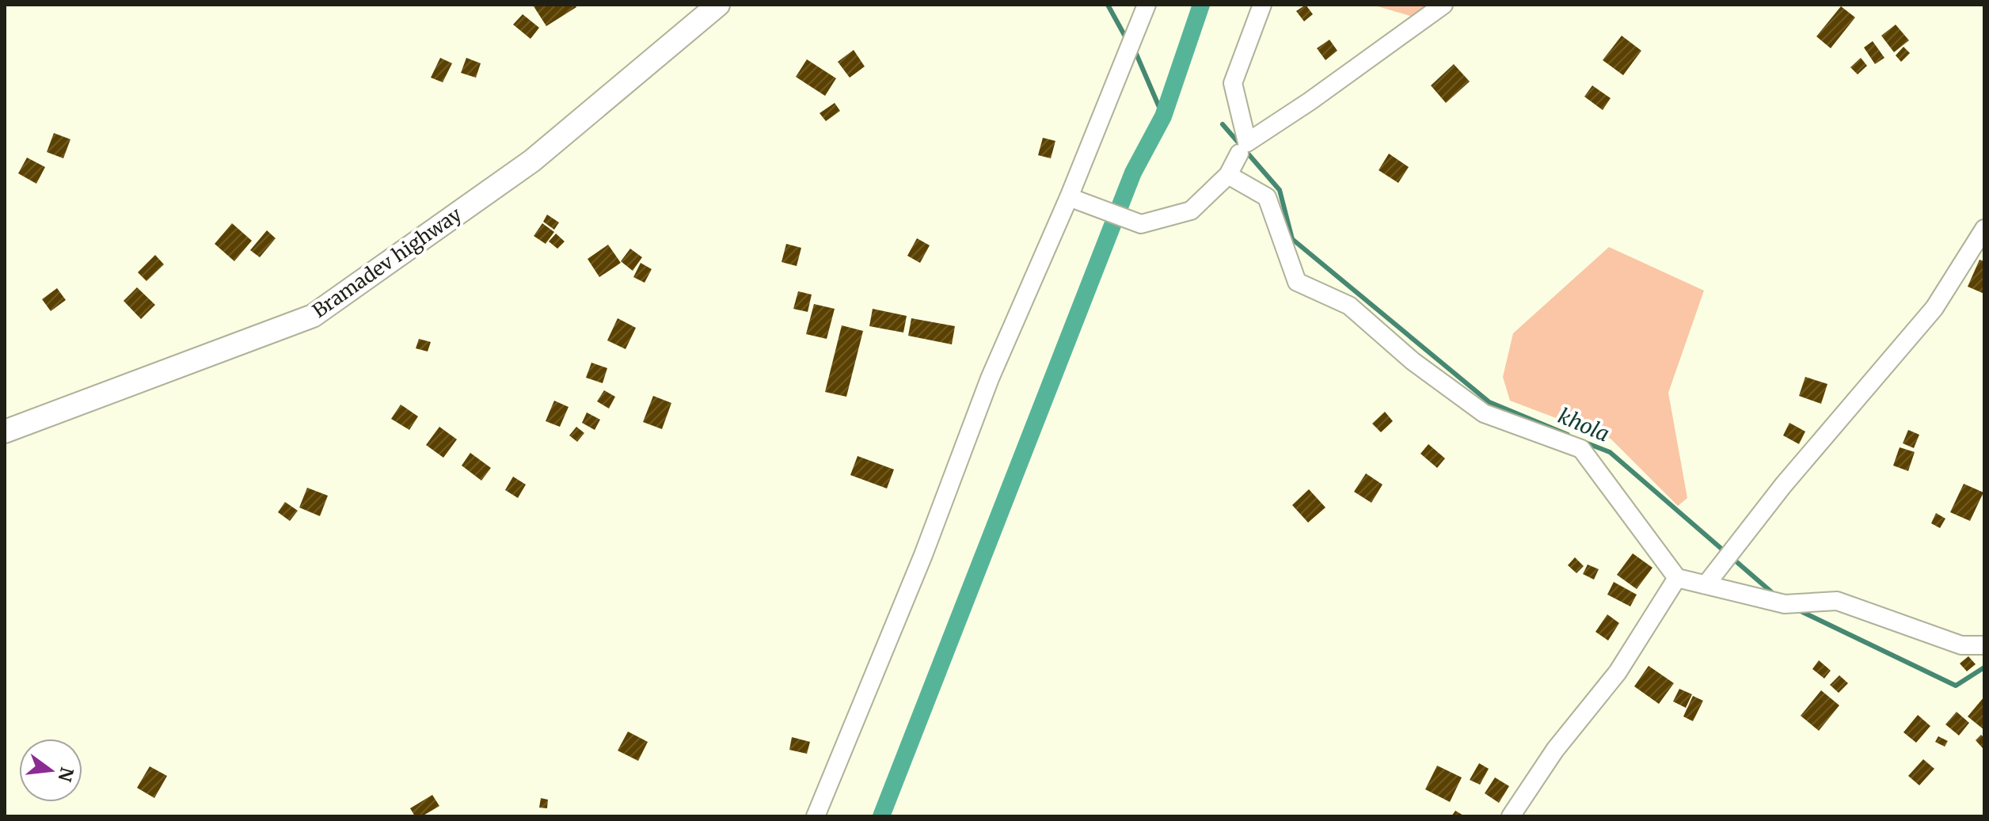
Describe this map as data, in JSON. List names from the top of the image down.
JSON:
{
  "streets": {
    "street": ["Bramadev highway"]
  },
  "water": ["khola"],
  "north": "right"
}
